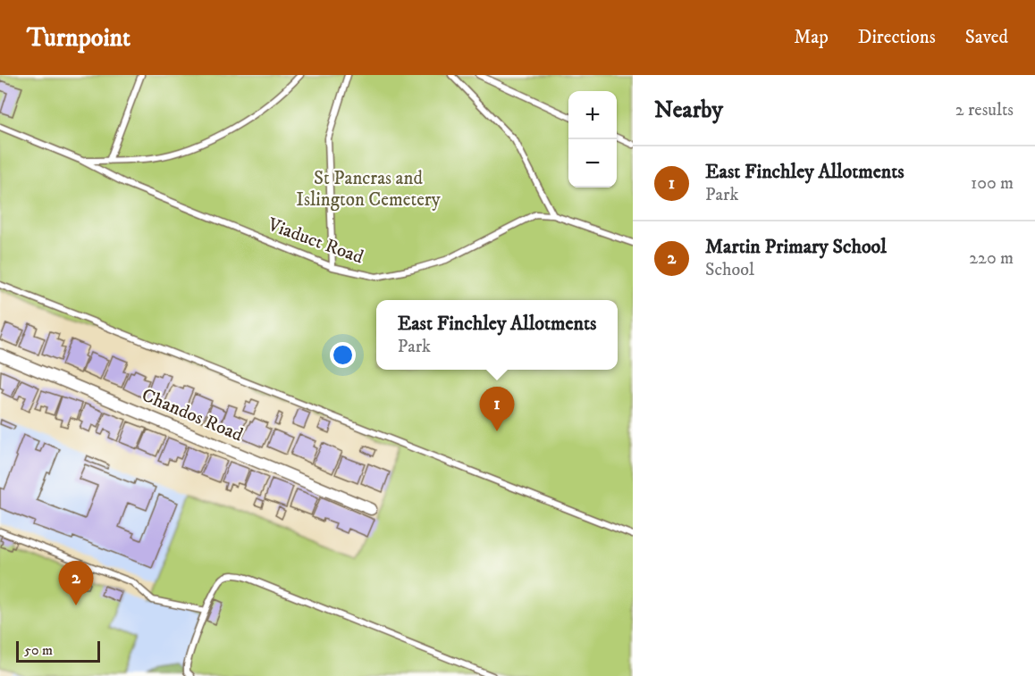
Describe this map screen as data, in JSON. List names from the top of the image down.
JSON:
{
  "streets": {
    "street": ["Chandos Road"],
    "lane": ["Viaduct Road"]
  },
  "parks": ["St Pancras and Islington Cemetery"],
  "scale_bar": "50 m",
  "page": {
    "header": "Turnpoint",
    "nav": ["Map", "Directions", "Saved"],
    "heading": ["Nearby", "2 results"],
    "map_buttons": ["+", "−"],
    "list": [
      {
        "mark": "1",
        "name": "East Finchley Allotments",
        "note": "Park",
        "value": "100 m"
      },
      {
        "mark": "2",
        "name": "Martin Primary School",
        "note": "School",
        "value": "220 m"
      }
    ],
    "popup": ["East Finchley Allotments", "Park"],
    "pins": ["1", "2"],
    "scale": "50 m"
  }
}
